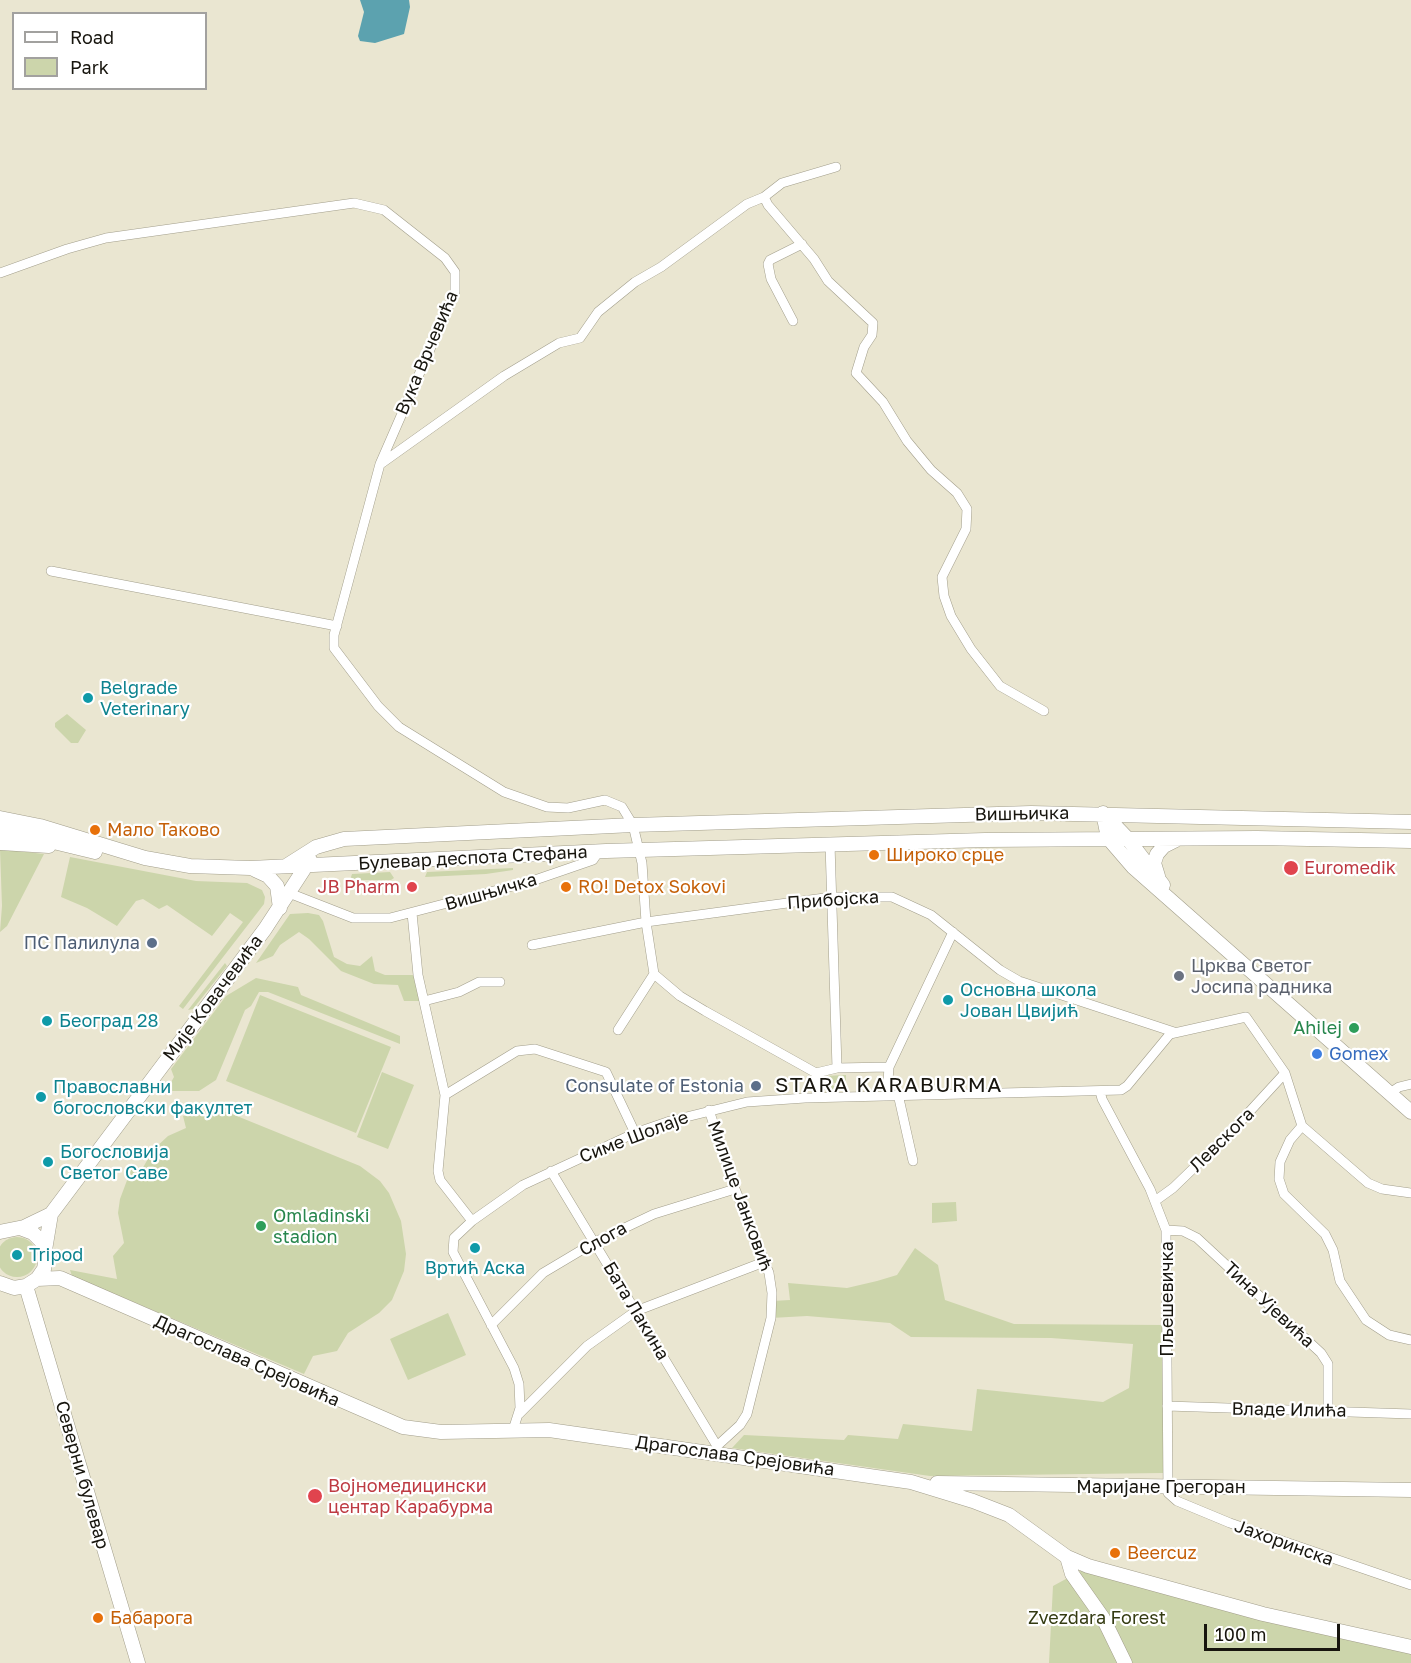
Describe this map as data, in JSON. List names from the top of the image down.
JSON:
{
  "streets": {
    "main road": [
      "Вишњичка",
      "Булевар деспота Стефана",
      "Мије Ковачевића",
      "Драгослава Срејовића",
      "Северни булевар",
      "Маријане Грегоран"
    ],
    "street": [
      "Вука Врчевића",
      "Прибојска",
      "Симе Шолаје",
      "Левскога",
      "Милице Јанковић",
      "Слога",
      "Пљешевичка",
      "Тина Ујевића",
      "Бата Лакина",
      "Владе Илића",
      "Јахоринска"
    ]
  },
  "crossings": [
    ["Вука Врчевића", "Вишњичка"],
    ["Вука Врчевића", "Булевар деспота Стефана"],
    ["Вишњичка", "Булевар деспота Стефана"],
    ["Булевар деспота Стефана", "Мије Ковачевића"],
    ["Прибојска", "Симе Шолаје"],
    ["Мије Ковачевића", "Драгослава Срејовића"],
    ["Мије Ковачевића", "Северни булевар"],
    ["Симе Шолаје", "Милице Јанковић"],
    ["Симе Шолаје", "Слога"],
    ["Симе Шолаје", "Пљешевичка"],
    ["Симе Шолаје", "Бата Лакина"],
    ["Левскога", "Пљешевичка"],
    ["Милице Јанковић", "Слога"],
    ["Милице Јанковић", "Бата Лакина"],
    ["Милице Јанковић", "Драгослава Срејовића"],
    ["Слога", "Бата Лакина"],
    ["Пљешевичка", "Тина Ујевића"],
    ["Пљешевичка", "Владе Илића"],
    ["Пљешевичка", "Маријане Грегоран"],
    ["Пљешевичка", "Јахоринска"],
    ["Тина Ујевића", "Владе Илића"],
    ["Бата Лакина", "Драгослава Срејовића"],
    ["Драгослава Срејовића", "Северни булевар"],
    ["Драгослава Срејовића", "Маријане Грегоран"],
    ["Маријане Грегоран", "Јахоринска"]
  ],
  "districts": ["STARA KARABURMA"],
  "parks": ["Zvezdara Forest"],
  "places": [
    "Belgrade Veterinary",
    "Мало Таково",
    "Широко срце",
    "Euromedik",
    "JB Pharm",
    "RO! Detox Sokovi",
    "ПС Палилула",
    "Црква Светог Јосипа радника",
    "Основна школа Јован Цвијић",
    "Београд 28",
    "Ahilej",
    "Gomex",
    "Consulate of Estonia",
    "Православни богословски факултет",
    "Богословија Светог Саве",
    "Omladinski stadion",
    "Вртић Аска",
    "Tripod",
    "Војномедицински центар Карабурма",
    "Beercuz",
    "Бабарога"
  ],
  "legend": ["Road", "Park"],
  "scale_bar": "100 m"
}
